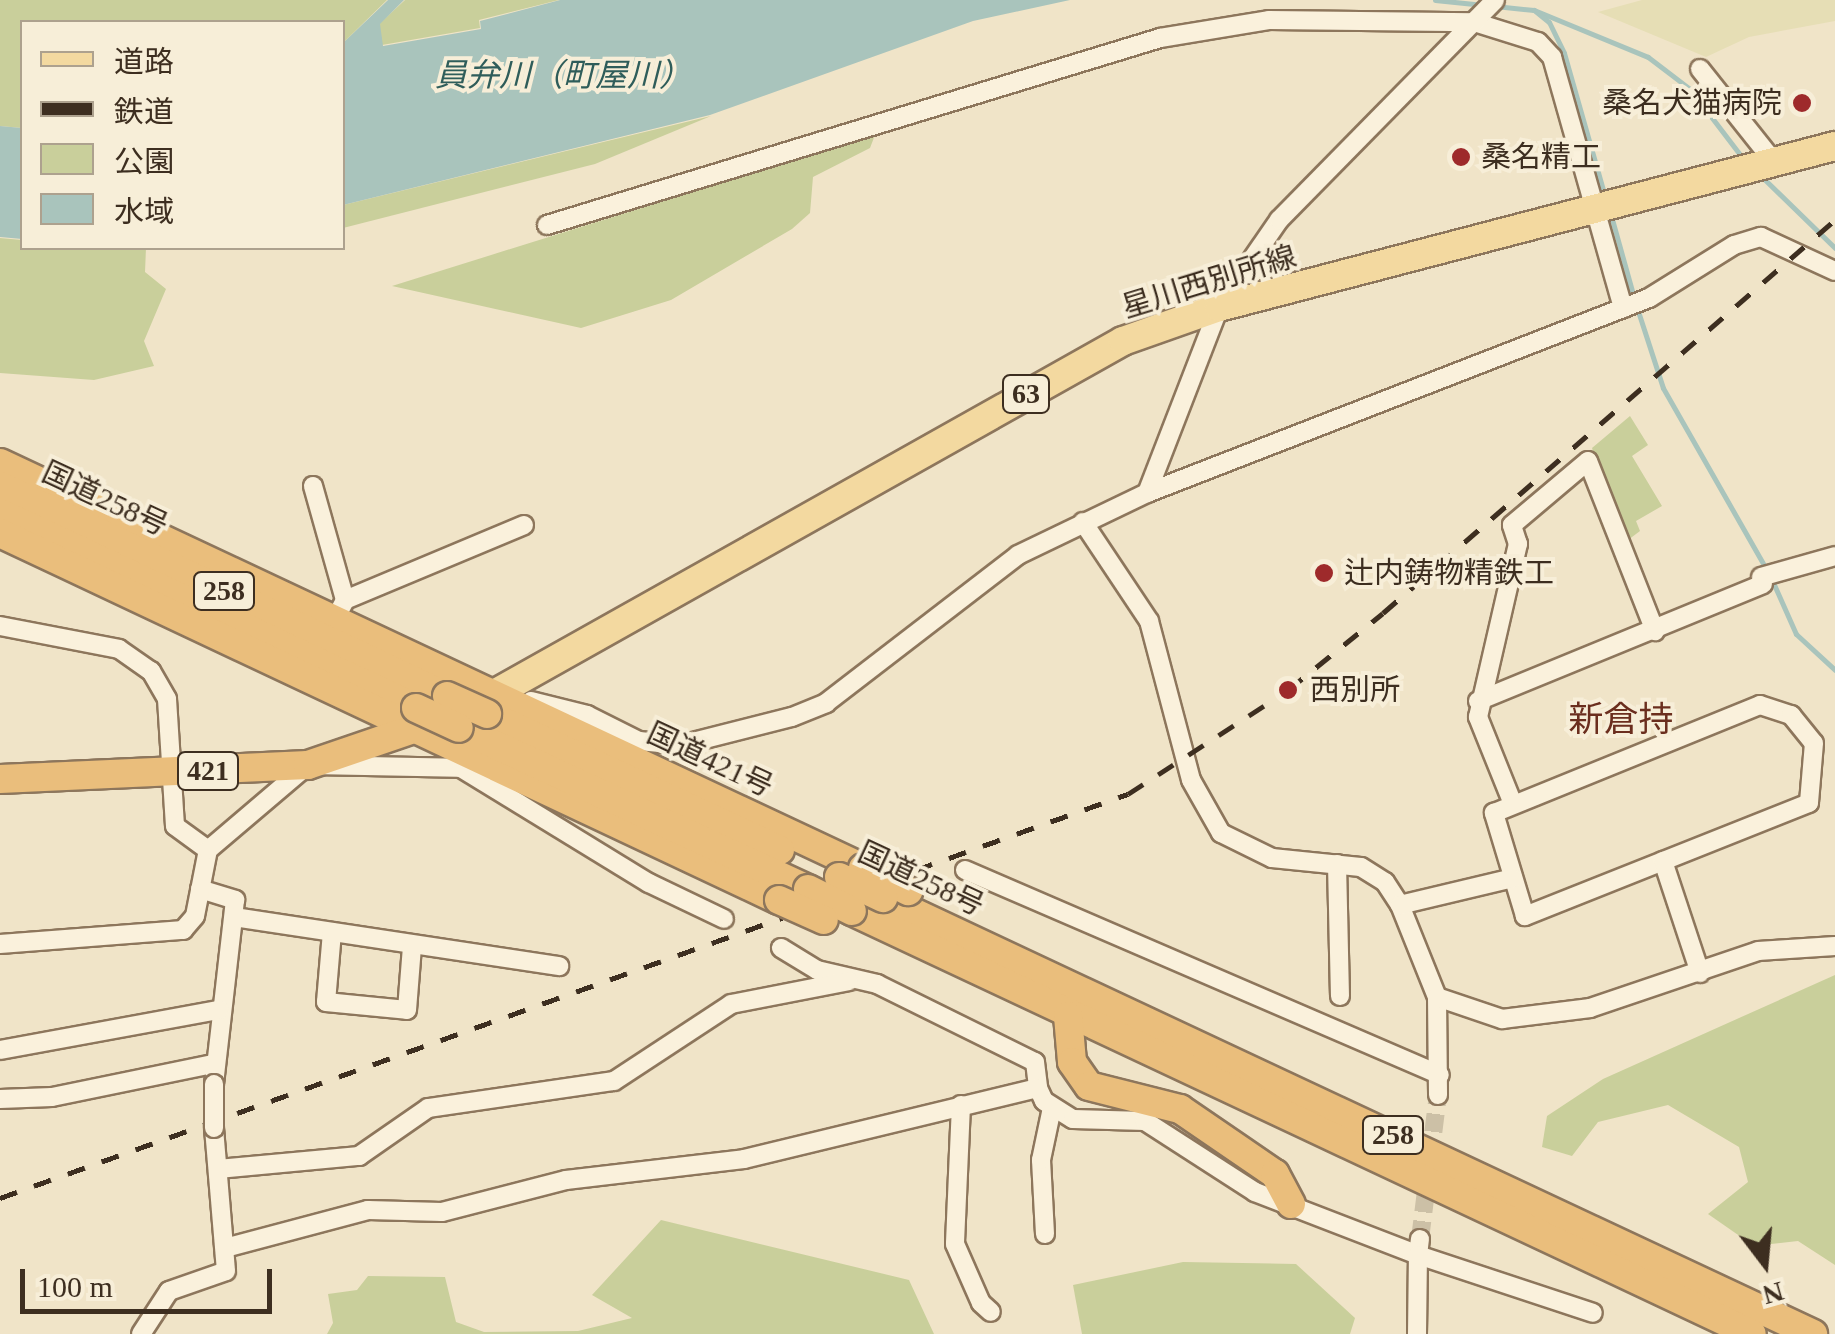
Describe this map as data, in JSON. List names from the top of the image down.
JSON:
{
  "streets": {
    "highway": ["国道258号", "258", "421"],
    "main road": ["星川西別所線", "63"]
  },
  "crossings": [
    ["星川西別所線", "国道258号"],
    ["星川西別所線", "421"],
    ["国道258号", "421"]
  ],
  "districts": ["新倉持"],
  "water": ["員弁川（町屋川）"],
  "places": [
    "桑名犬猫病院",
    "桑名精工",
    "辻内鋳物精鉄工",
    "西別所"
  ],
  "legend": [
    "道路",
    "鉄道",
    "公園",
    "水域"
  ],
  "scale_bar": "100 m",
  "north": "bottom"
}
